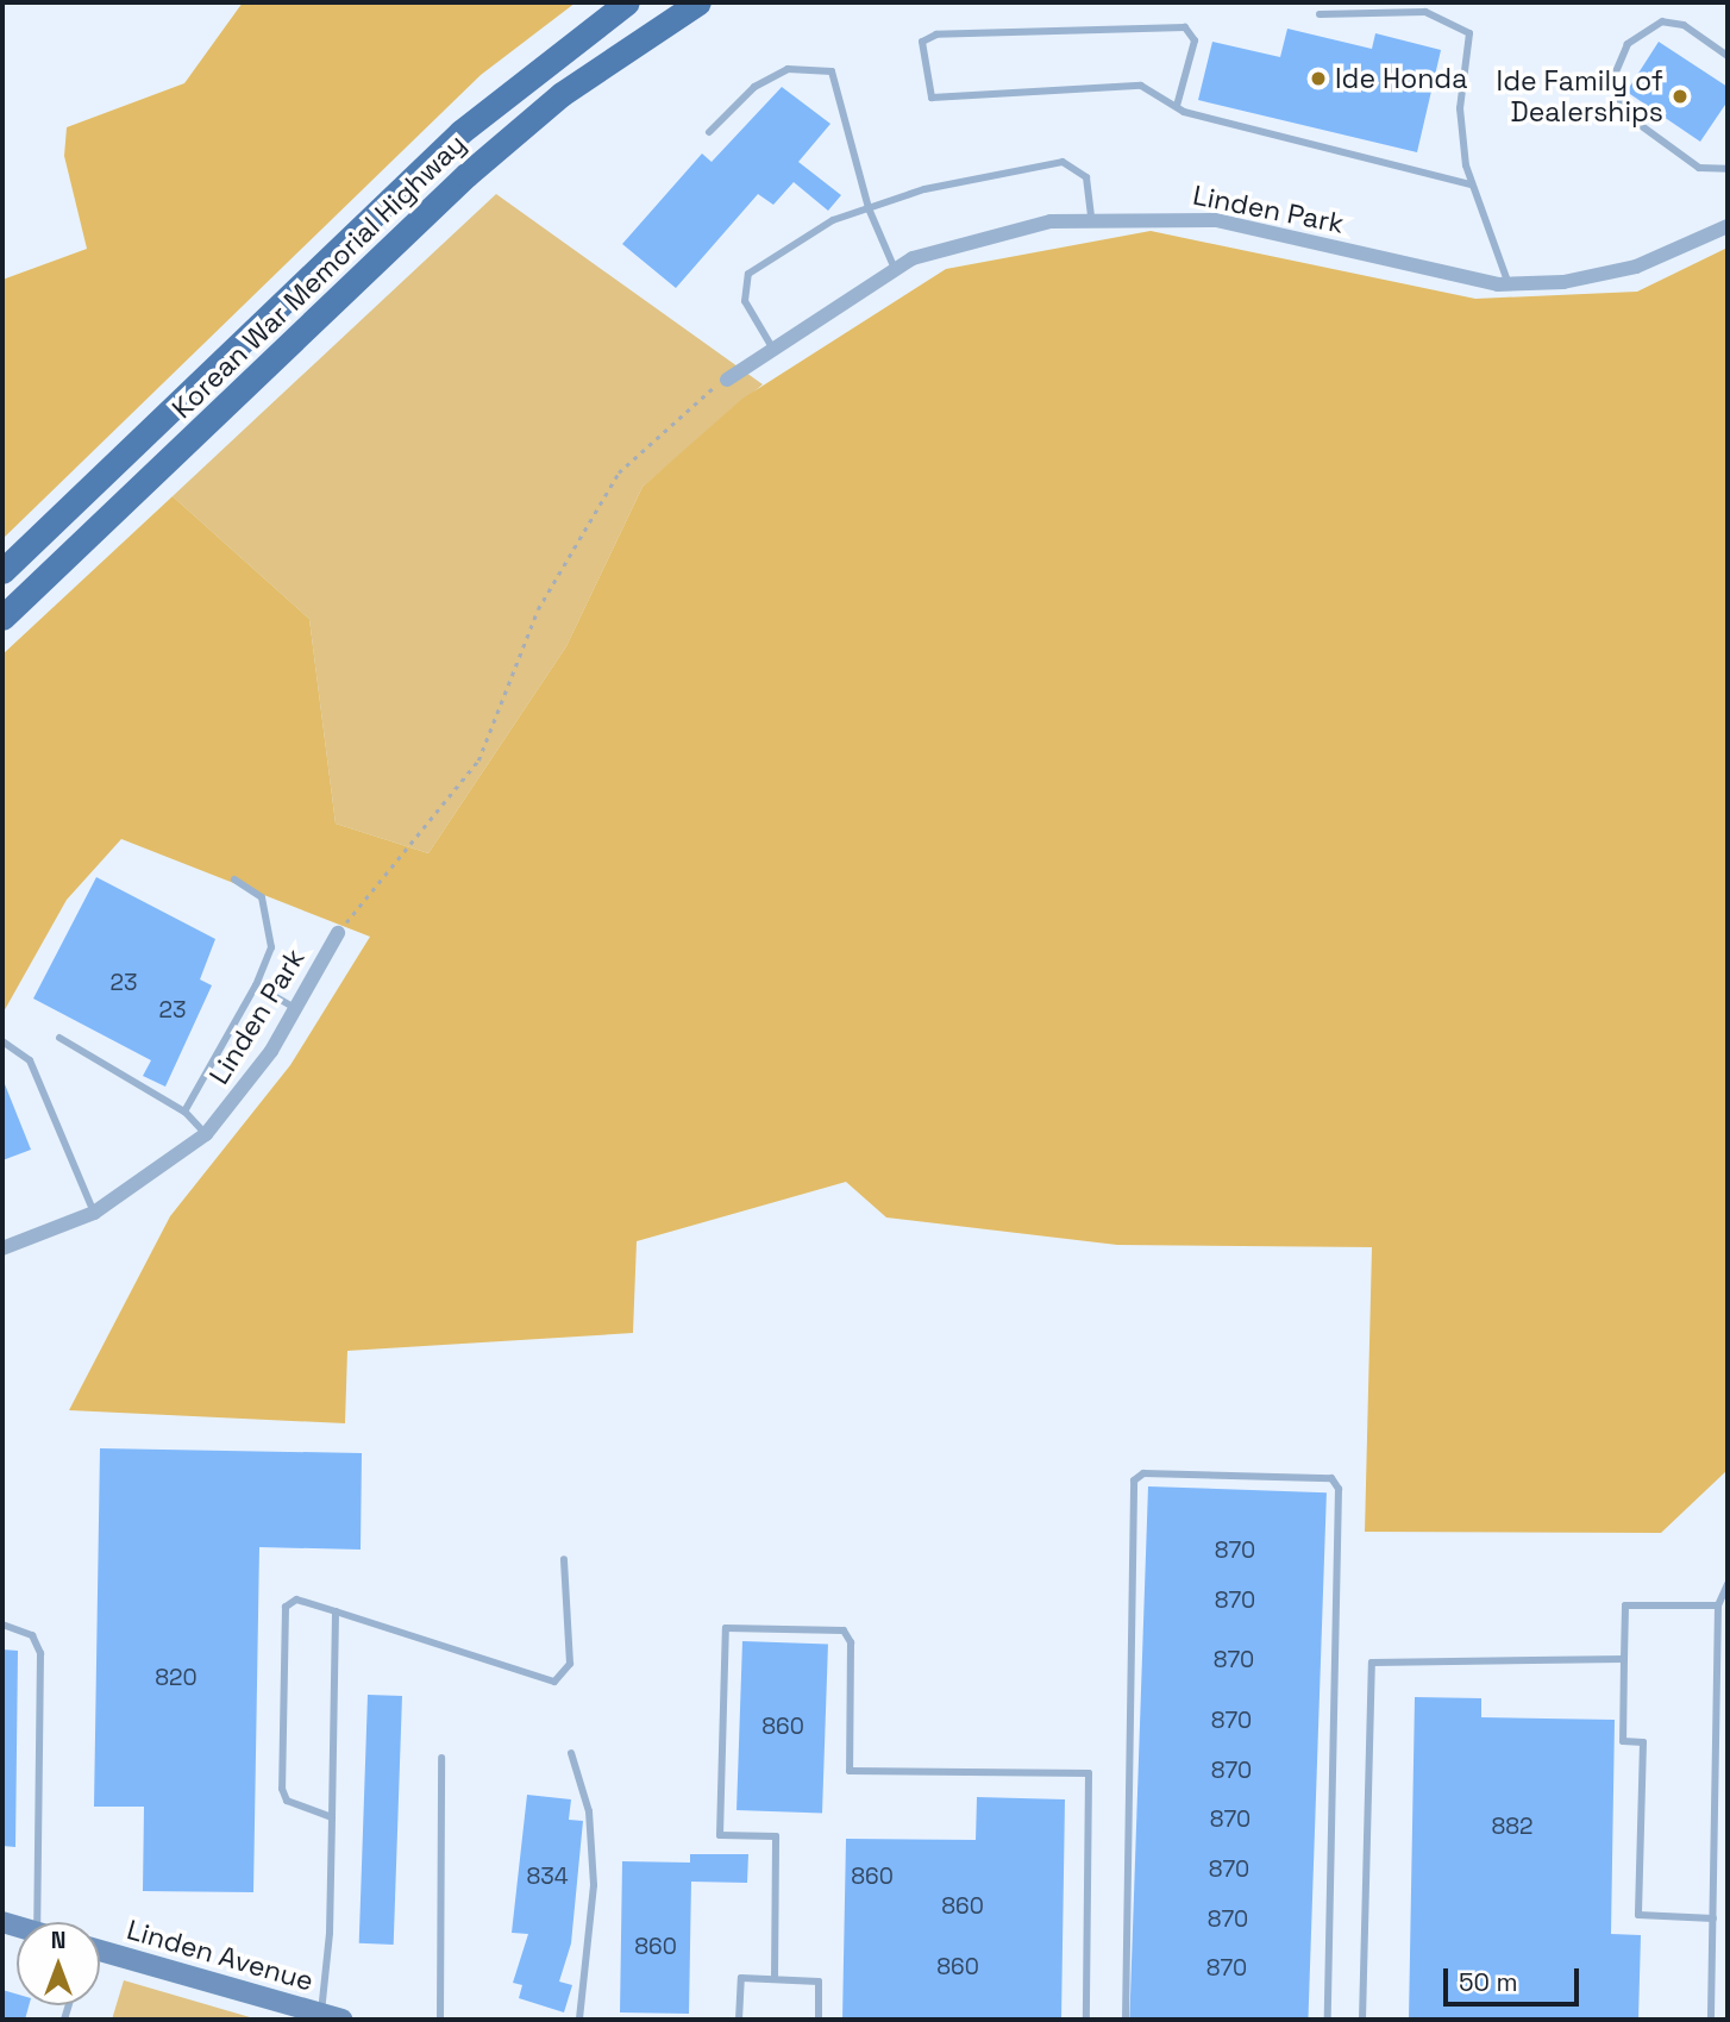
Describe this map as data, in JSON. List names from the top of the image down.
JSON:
{
  "streets": {
    "main road": ["Korean War Memorial Highway", "Linden Avenue"],
    "street": ["Linden Park"]
  },
  "places": ["Ide Honda", "Ide Family of Dealerships"],
  "house_numbers": [
    "23",
    "23",
    "870",
    "870",
    "870",
    "820",
    "870",
    "860",
    "870",
    "870",
    "882",
    "870",
    "834",
    "860",
    "860",
    "870",
    "860",
    "860",
    "870"
  ],
  "scale_bar": "50 m",
  "north": "top"
}
